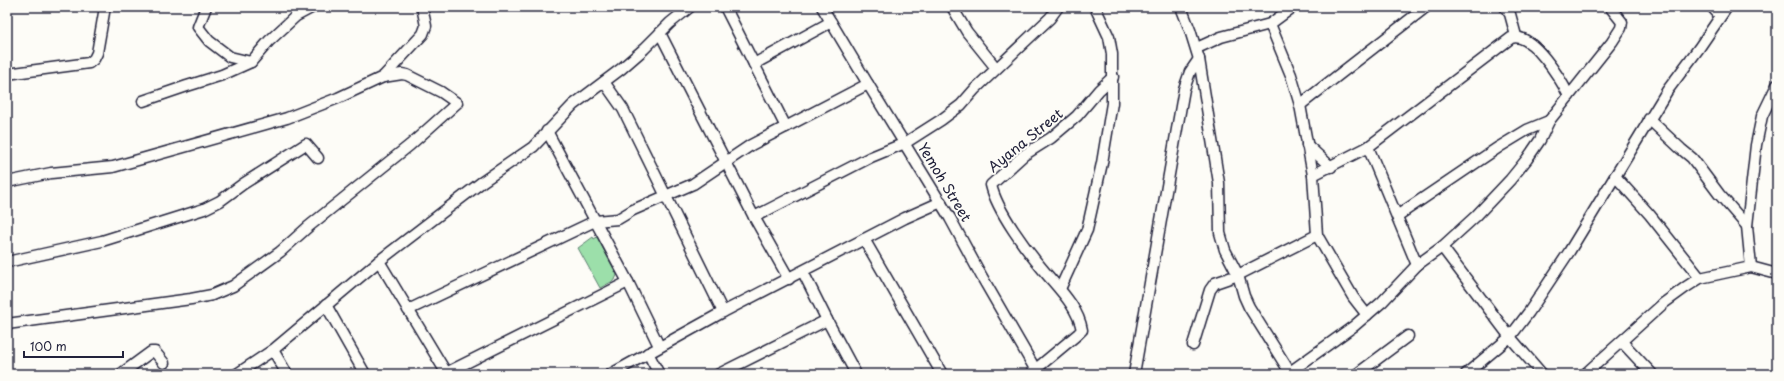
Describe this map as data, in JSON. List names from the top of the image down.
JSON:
{
  "streets": {
    "street": ["Ayana Street", "Yemoh Street"]
  },
  "scale_bar": "100 m"
}
